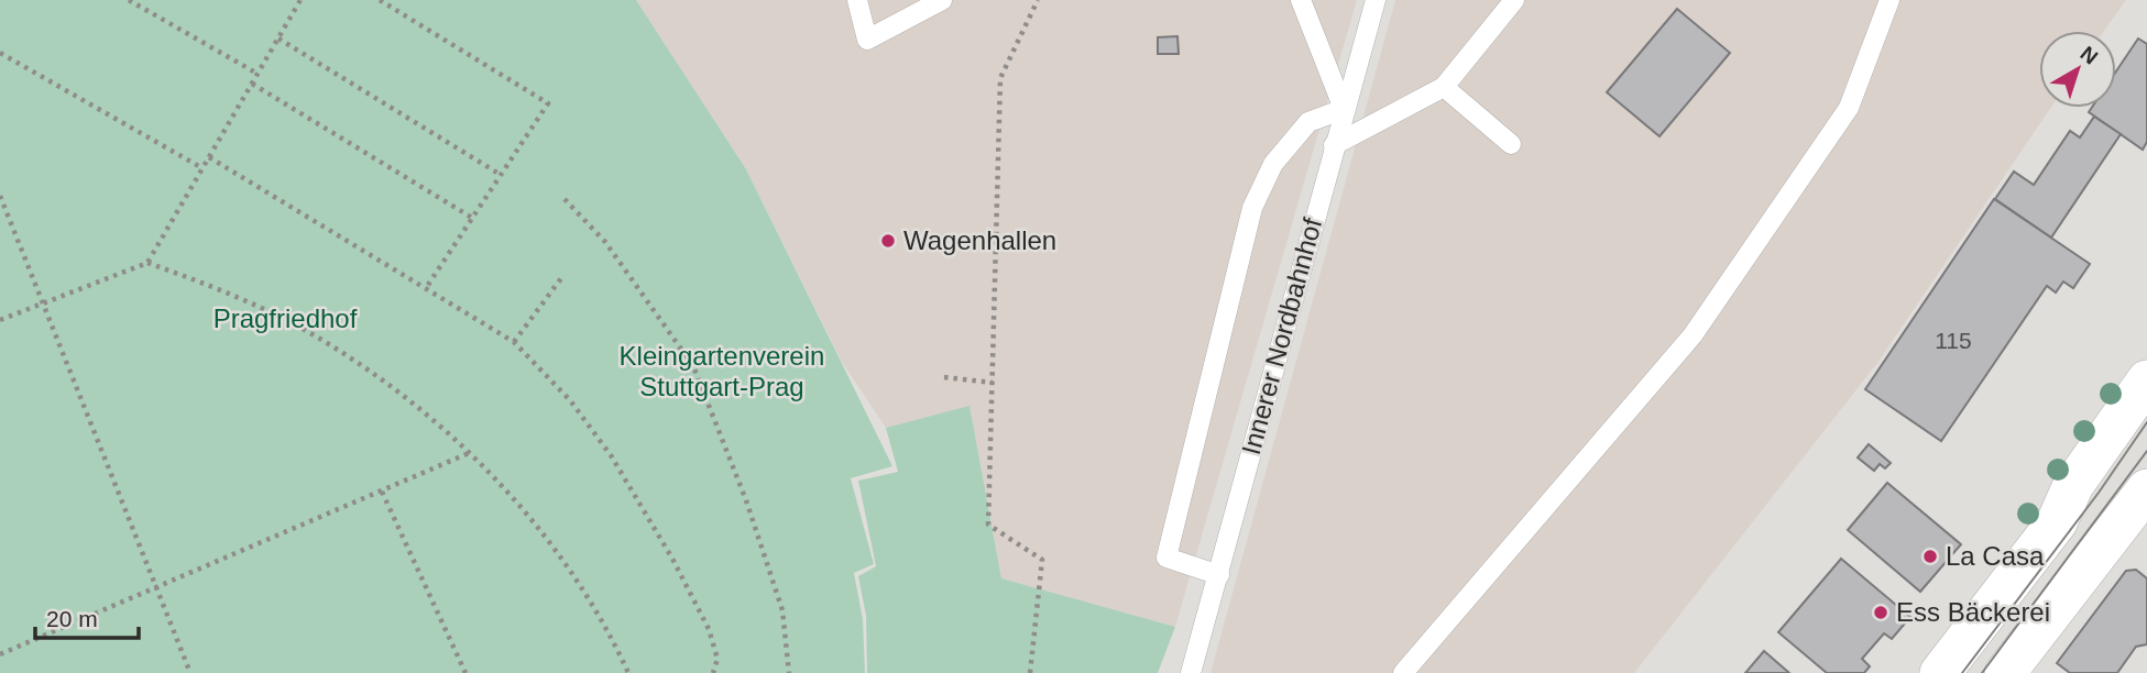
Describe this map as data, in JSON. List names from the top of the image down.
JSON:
{
  "streets": {
    "lane": ["Innerer Nordbahnhof"]
  },
  "parks": ["Pragfriedhof", "Kleingartenverein Stuttgart-Prag"],
  "places": ["Wagenhallen", "La Casa", "Ess Bäckerei"],
  "house_numbers": ["115"],
  "scale_bar": "20 m",
  "north": "top right"
}
